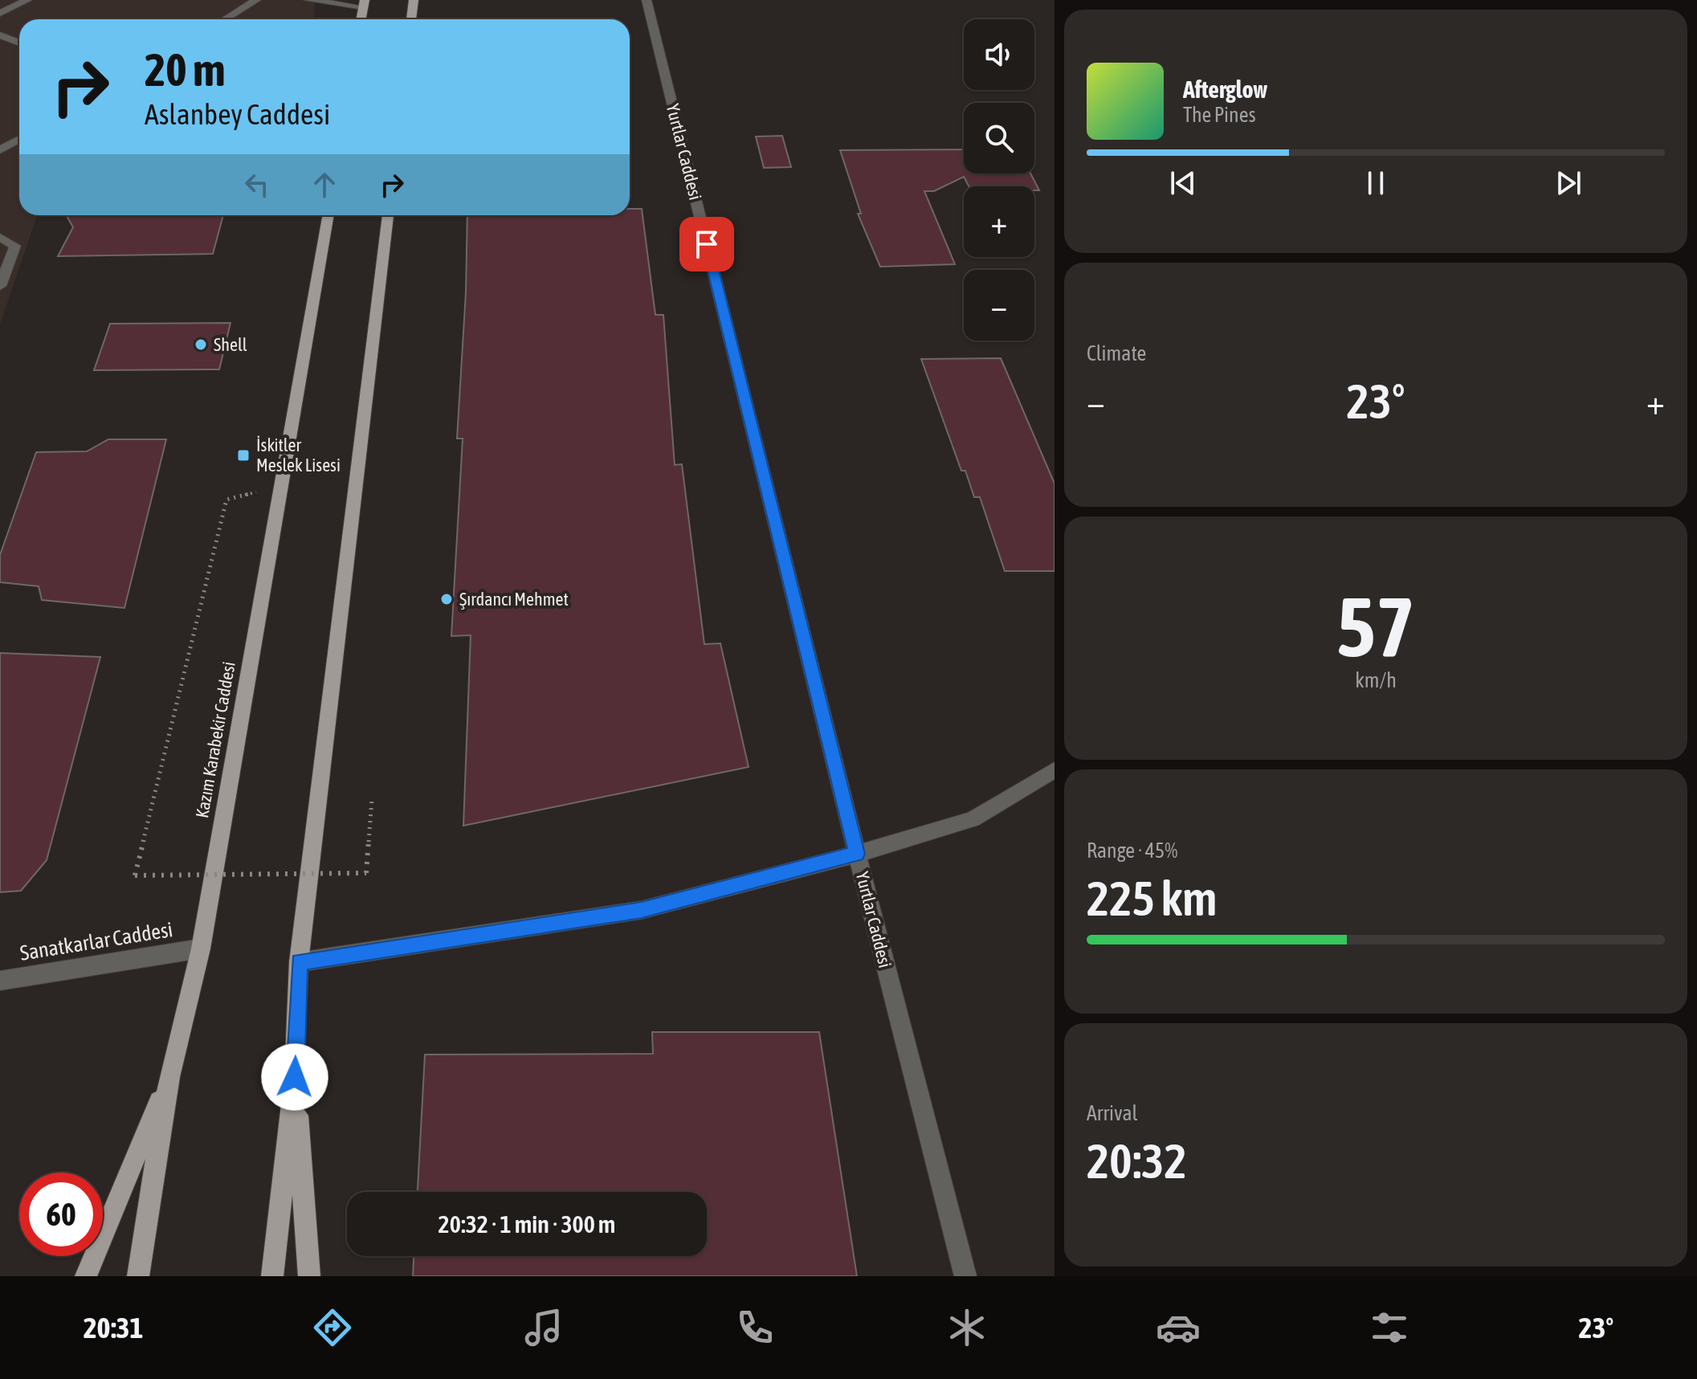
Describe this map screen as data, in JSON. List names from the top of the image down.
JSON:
{
  "streets": {
    "main road": ["Kazım Karabekir Caddesi"],
    "street": ["Yurtlar Caddesi", "Sanatkarlar Caddesi"]
  },
  "crossings": [
    ["Kazım Karabekir Caddesi", "Sanatkarlar Caddesi"]
  ],
  "places": {
    "other": ["Shell", "Şırdancı Mehmet"],
    "transit": ["İskitler Meslek Lisesi"]
  },
  "page": {
    "map_buttons": ["+", "−"],
    "turn": ["20 m", "Aslanbey Caddesi"],
    "song": ["Afterglow", "The Pines"],
    "tile": [
      "Climate",
      ["57", "km/h"],
      ["Range · 45%", "225 km"],
      ["Arrival", "20:32"]
    ],
    "heat": ["−", "23°", "+"],
    "limit": "60",
    "trip": "20:32 · 1 min · 300 m",
    "tabs": ["20:31", "23°"]
  }
}
